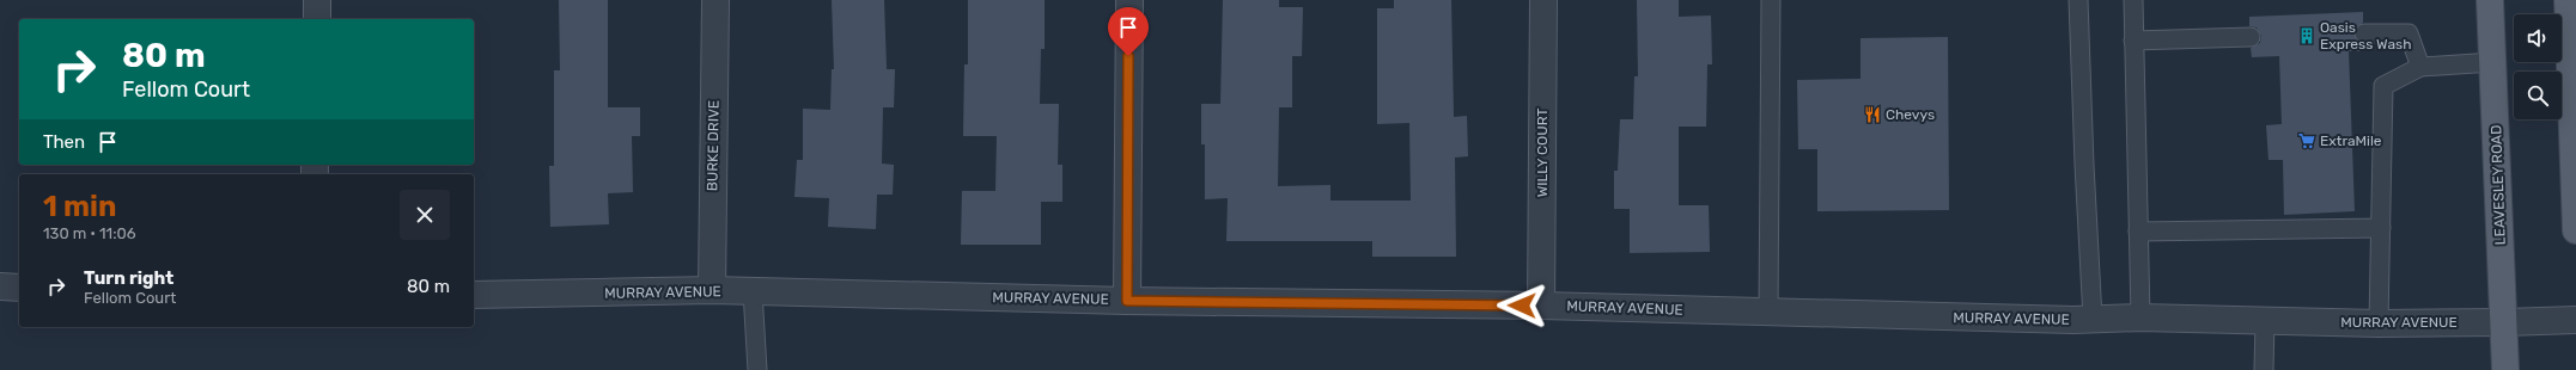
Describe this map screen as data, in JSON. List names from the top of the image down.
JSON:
{
  "streets": {
    "main road": ["LEAVESLEY ROAD"],
    "street": ["BURKE DRIVE", "WILLY COURT", "MURRAY AVENUE"]
  },
  "crossings": [
    ["BURKE DRIVE", "MURRAY AVENUE"],
    ["WILLY COURT", "MURRAY AVENUE"],
    ["LEAVESLEY ROAD", "MURRAY AVENUE"]
  ],
  "places": {
    "building": ["Oasis Express Wash"],
    "restaurant": ["Chevys"],
    "supermarket": ["ExtraMile"]
  },
  "page": {
    "turn": ["80 m", "Fellom Court"],
    "then": "Then",
    "heading": ["1 min", "130 m · 11:06"],
    "list": [
      {
        "name": "Turn right",
        "note": "Fellom Court",
        "value": "80 m"
      }
    ]
  }
}
